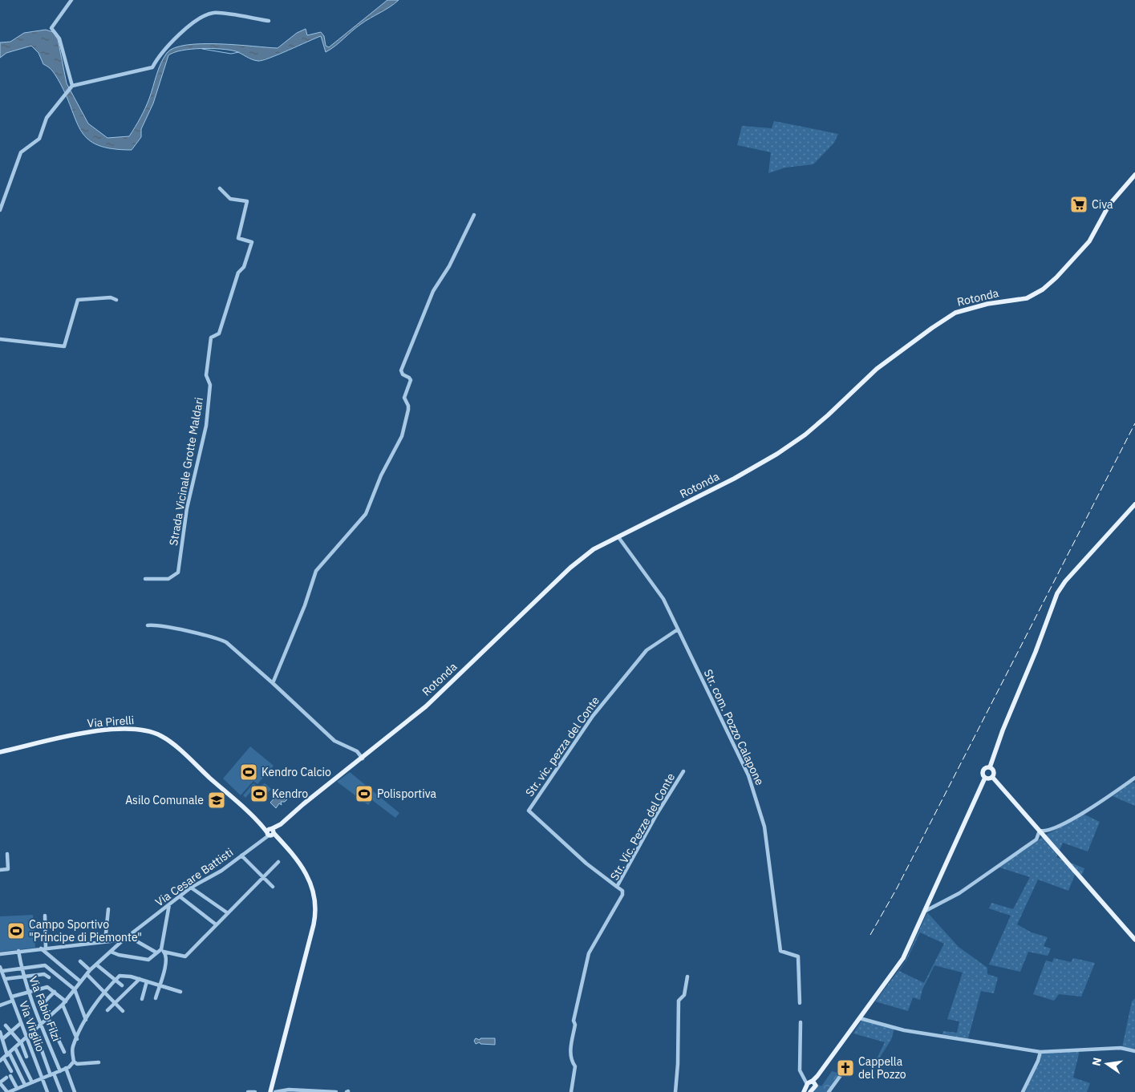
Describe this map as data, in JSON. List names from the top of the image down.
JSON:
{
  "streets": {
    "main road": ["Rotonda", "Via Pirelli"],
    "street": [
      "Strada Vicinale Grotte Maldari",
      "Str. com. Pozzo Calapone",
      "Str. vic. pezza del Conte",
      "Str. Vic. Pezze del Conte",
      "Via Cesare Battisti",
      "Via Fabio Filzi",
      "Via Virgilio"
    ]
  },
  "crossings": [
    ["Rotonda", "Via Pirelli"],
    ["Rotonda", "Str. com. Pozzo Calapone"],
    ["Rotonda", "Via Cesare Battisti"],
    ["Via Pirelli", "Via Cesare Battisti"],
    ["Str. com. Pozzo Calapone", "Str. vic. pezza del Conte"],
    ["Str. vic. pezza del Conte", "Str. Vic. Pezze del Conte"],
    ["Via Cesare Battisti", "Via Fabio Filzi"],
    ["Via Cesare Battisti", "Via Virgilio"]
  ],
  "places": {
    "supermarket": ["Civa"],
    "sports": [
      "Kendro Calcio",
      "Kendro",
      "Polisportiva",
      "Campo Sportivo \"Principe di Piemonte\""
    ],
    "school or university": ["Asilo Comunale"],
    "church": ["Cappella del Pozzo"]
  },
  "north": "left"
}
